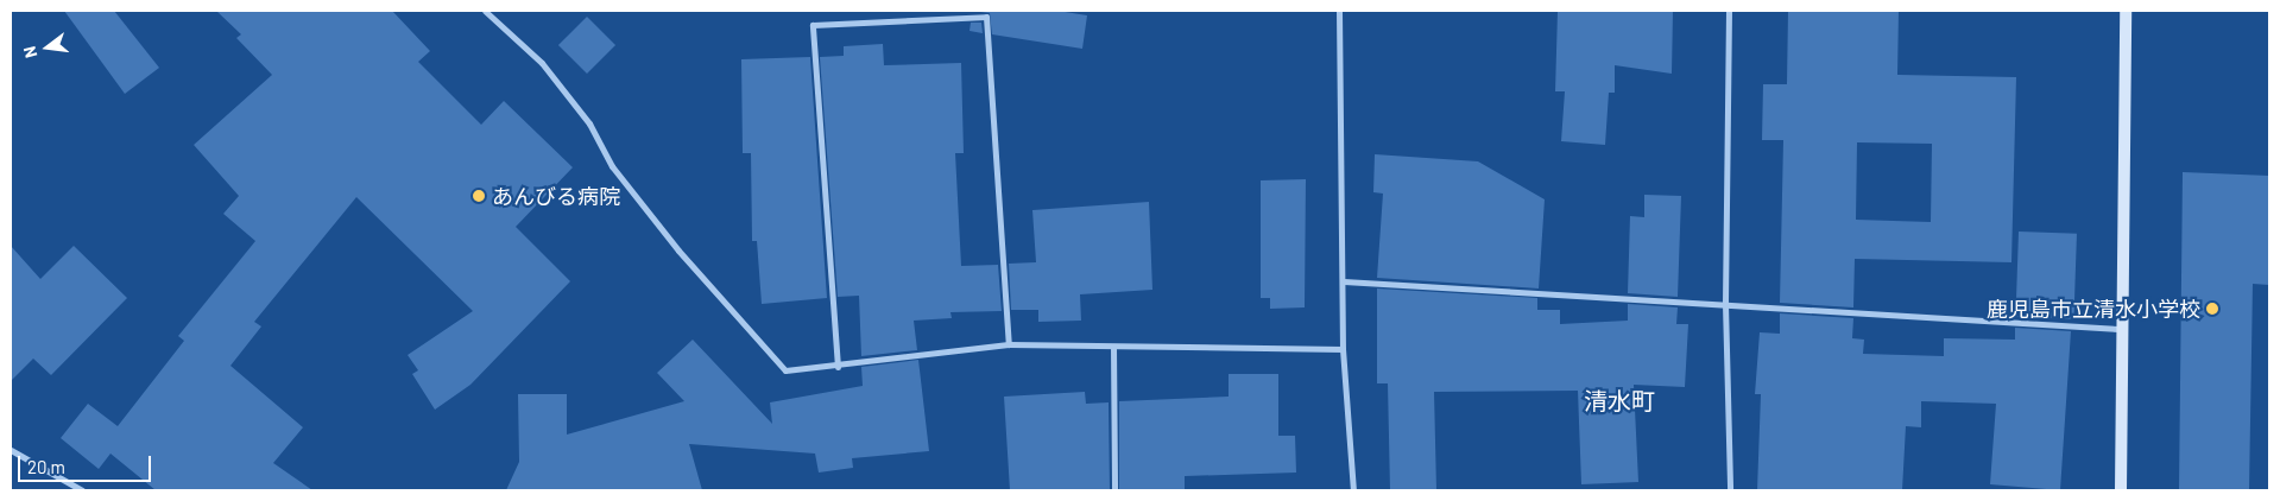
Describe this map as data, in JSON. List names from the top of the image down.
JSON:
{
  "districts": ["清水町"],
  "places": ["あんびる病院", "鹿児島市立清水小学校"],
  "scale_bar": "20 m",
  "north": "left"
}
